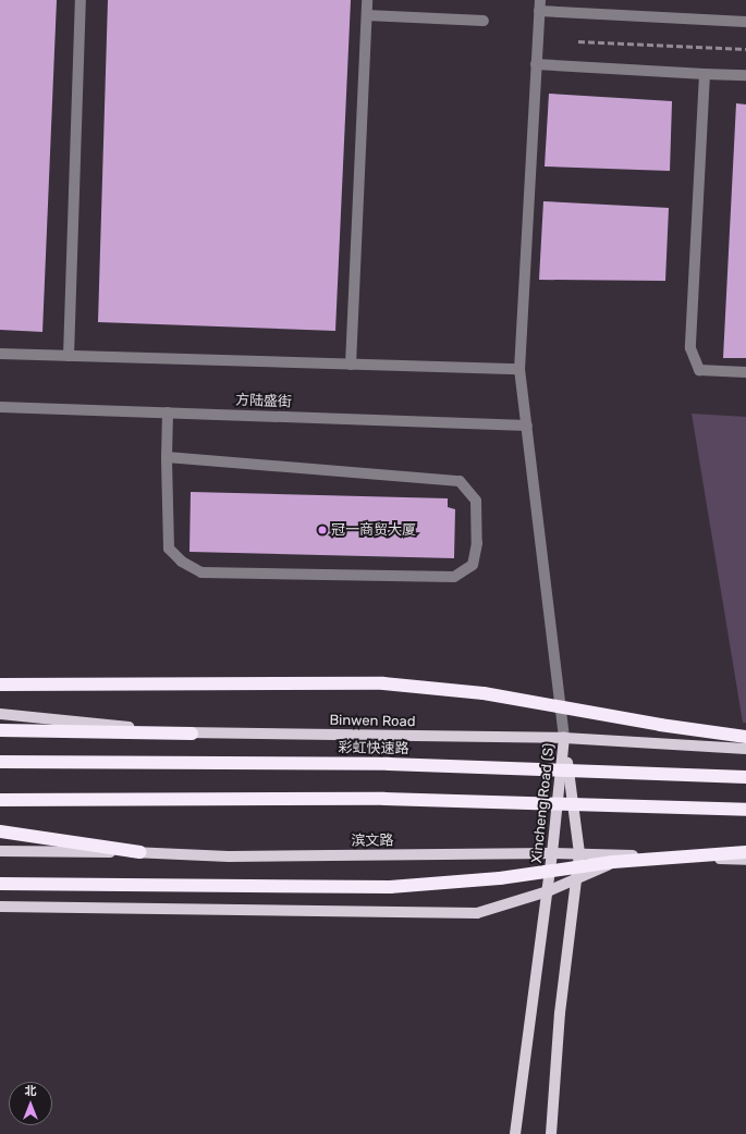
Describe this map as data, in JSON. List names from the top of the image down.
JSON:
{
  "streets": {
    "highway": ["彩虹快速路"],
    "main road": ["Binwen Road", "Xincheng Road (S)", "滨文路"],
    "street": ["方陆盛街"]
  },
  "crossings": [
    ["Binwen Road", "Xincheng Road (S)"],
    ["Xincheng Road (S)", "滨文路"]
  ],
  "places": ["冠一商贸大厦"],
  "north": "top"
}
